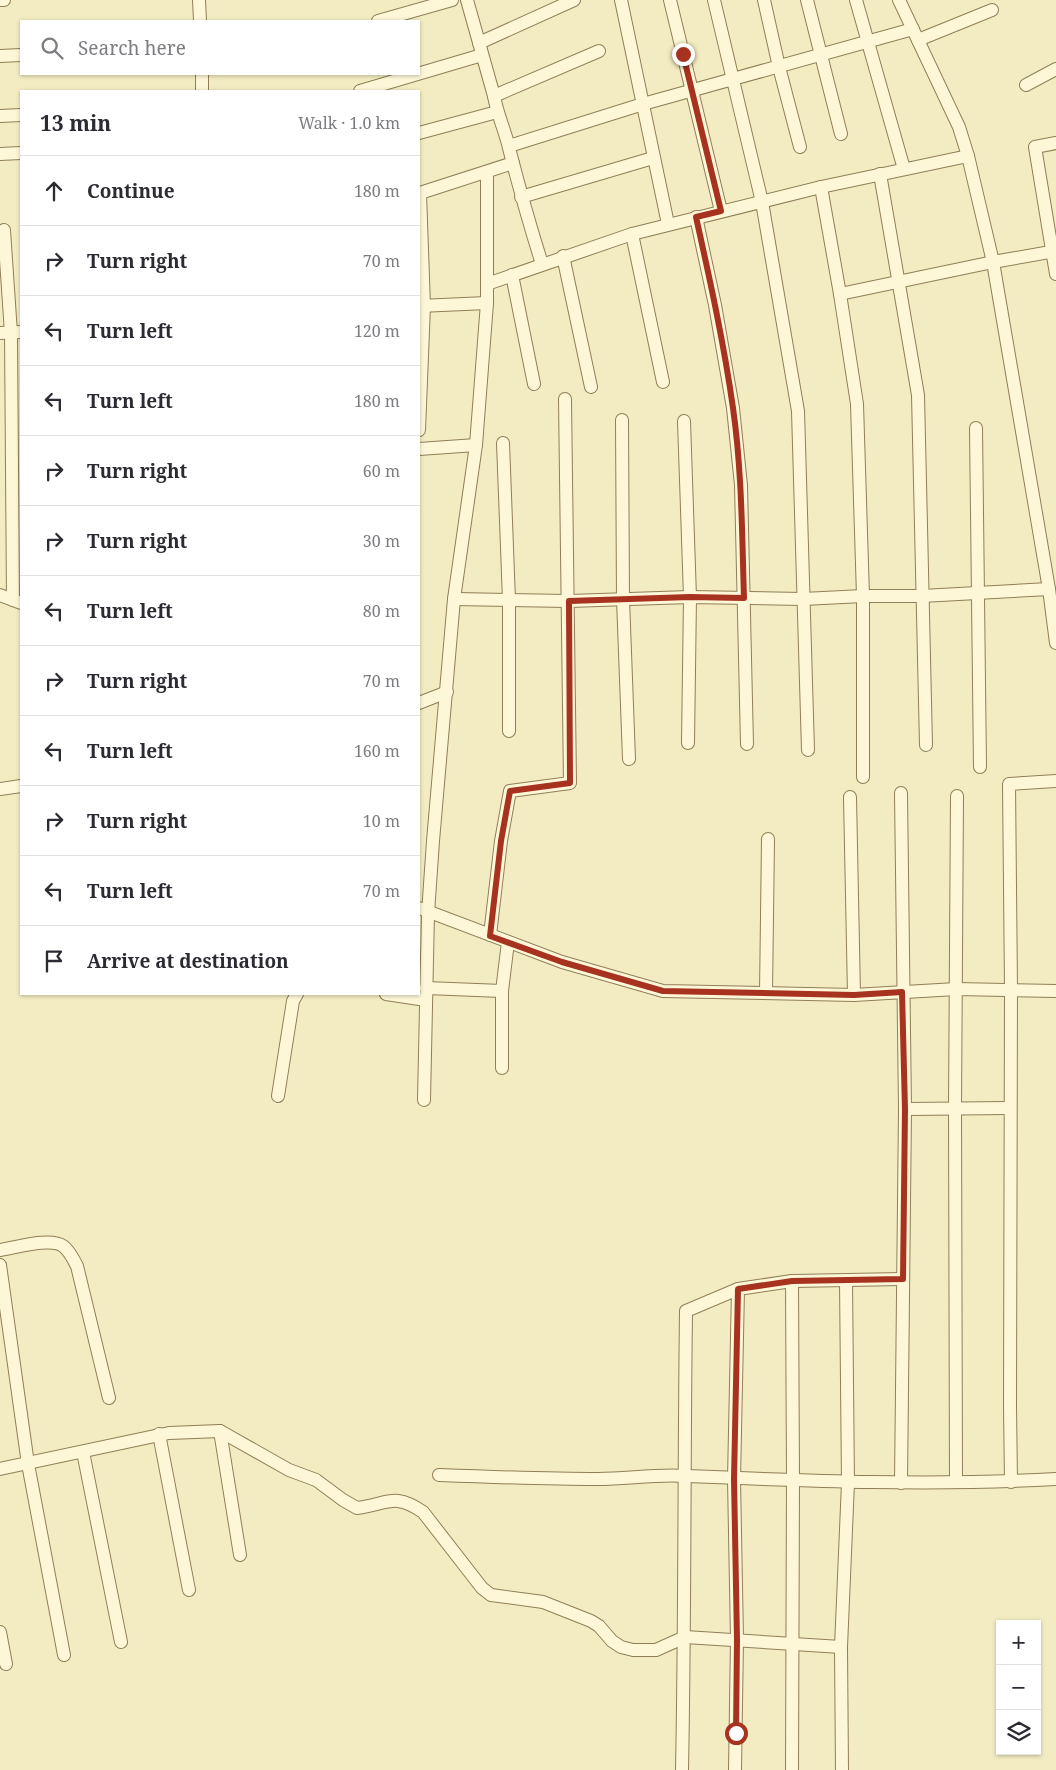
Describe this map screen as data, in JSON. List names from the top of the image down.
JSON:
{
  "page": {
    "search": "Search here",
    "heading": ["13 min", "Walk · 1.0 km"],
    "list": [
      ["Continue", "180 m"],
      ["Turn right", "70 m"],
      ["Turn left", "120 m"],
      ["Turn left", "180 m"],
      ["Turn right", "60 m"],
      ["Turn right", "30 m"],
      ["Turn left", "80 m"],
      ["Turn right", "70 m"],
      ["Turn left", "160 m"],
      ["Turn right", "10 m"],
      ["Turn left", "70 m"],
      "Arrive at destination"
    ],
    "map_buttons": ["+", "−"]
  }
}
